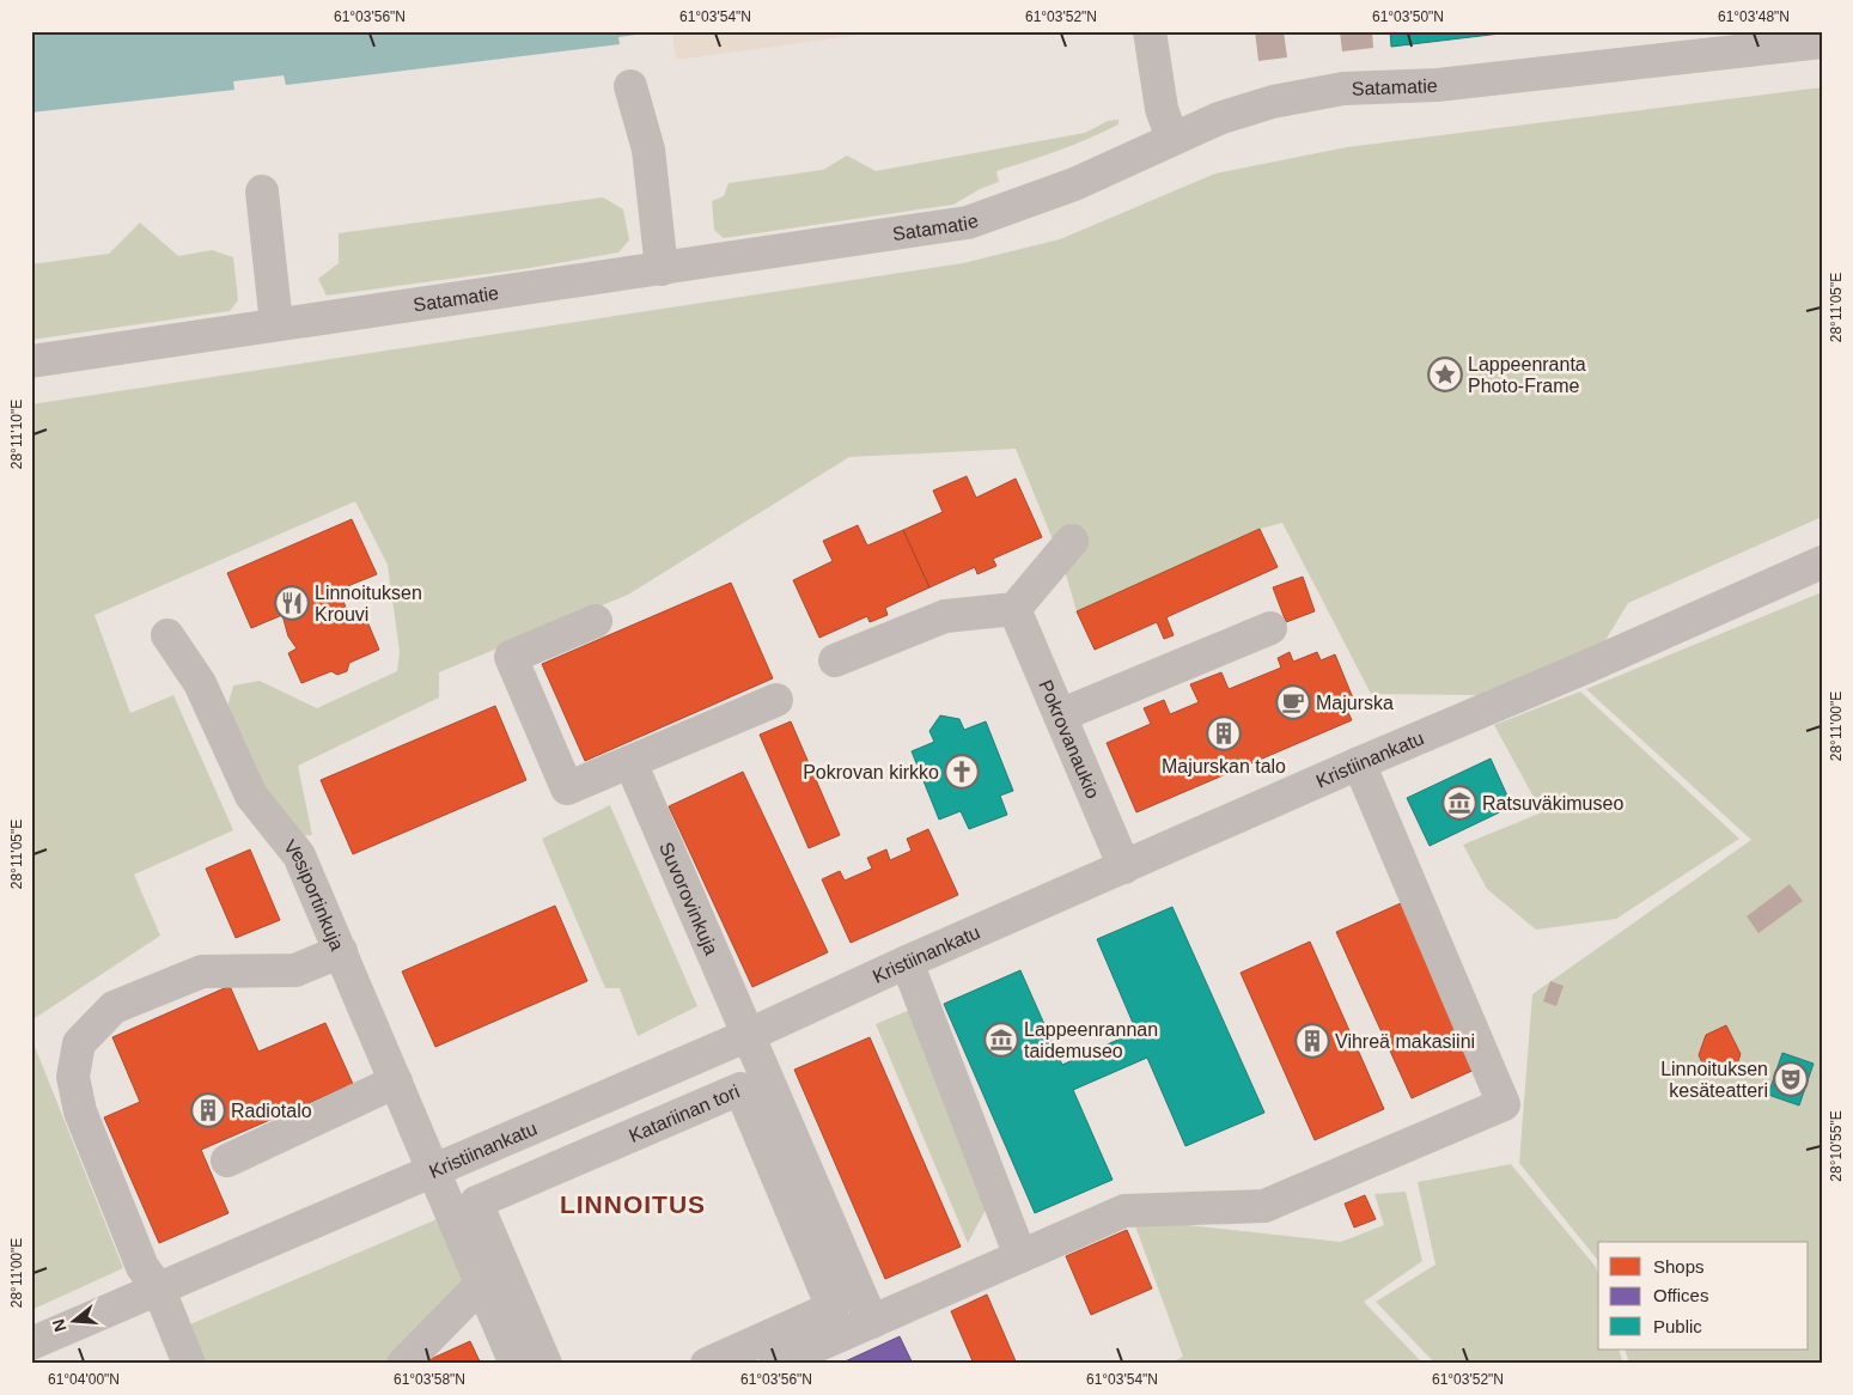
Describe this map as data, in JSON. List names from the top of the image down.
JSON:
{
  "streets": {
    "street": [
      "Satamatie",
      "Pokrovanaukio",
      "Kristiinankatu",
      "Vesiportinkuja",
      "Suvorovinkuja",
      "Katariinan tori"
    ]
  },
  "crossings": [
    ["Pokrovanaukio", "Kristiinankatu"],
    ["Kristiinankatu", "Vesiportinkuja"],
    ["Kristiinankatu", "Suvorovinkuja"]
  ],
  "districts": ["LINNOITUS"],
  "places": {
    "place": ["Lappeenranta Photo-Frame"],
    "restaurant": ["Linnoituksen Krouvi"],
    "cafe": ["Majurska"],
    "building": ["Majurskan talo", "Vihreä makasiini", "Radiotalo"],
    "church": ["Pokrovan kirkko"],
    "museum": ["Ratsuväkimuseo", "Lappeenrannan taidemuseo"],
    "theatre": ["Linnoituksen kesäteatteri"]
  },
  "legend": ["Shops", "Offices", "Public"],
  "north": "left",
  "coordinates": [
    "61°03'56\"N",
    "61°03'54\"N",
    "61°03'52\"N",
    "61°03'50\"N",
    "61°03'48\"N",
    "28°11'05\"E",
    "28°11'10\"E",
    "28°11'00\"E",
    "28°10'55\"E",
    "61°04'00\"N",
    "61°03'58\"N"
  ]
}
